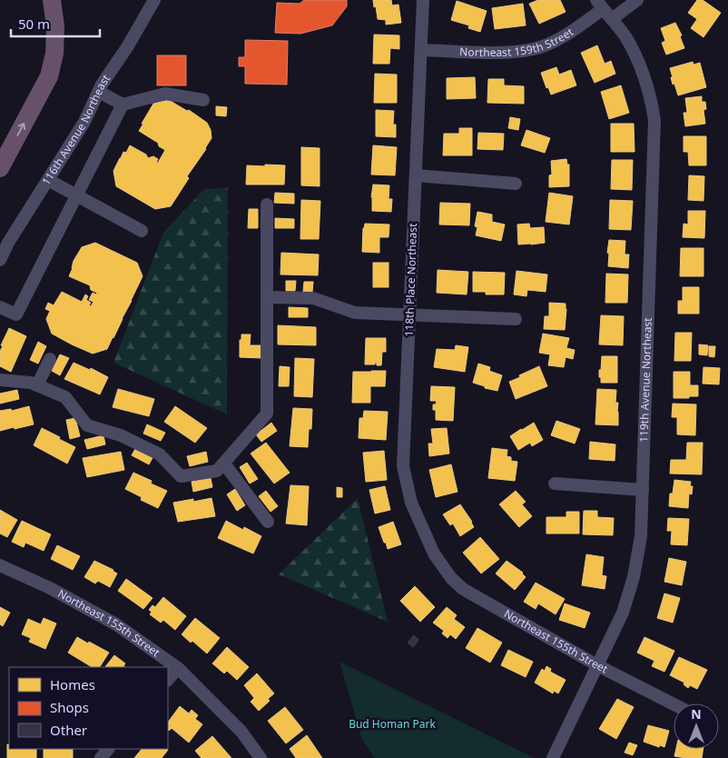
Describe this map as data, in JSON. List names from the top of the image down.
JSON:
{
  "streets": {
    "street": [
      "Northeast 159th Street",
      "116th Avenue Northeast",
      "118th Place Northeast",
      "119th Avenue Northeast",
      "Northeast 155th Street"
    ]
  },
  "crossings": [
    ["Northeast 159th Street", "118th Place Northeast"],
    ["Northeast 159th Street", "119th Avenue Northeast"],
    ["118th Place Northeast", "Northeast 155th Street"],
    ["119th Avenue Northeast", "Northeast 155th Street"]
  ],
  "parks": ["Bud Homan Park"],
  "legend": ["Homes", "Shops", "Other"],
  "scale_bar": "50 m",
  "north": "top"
}
